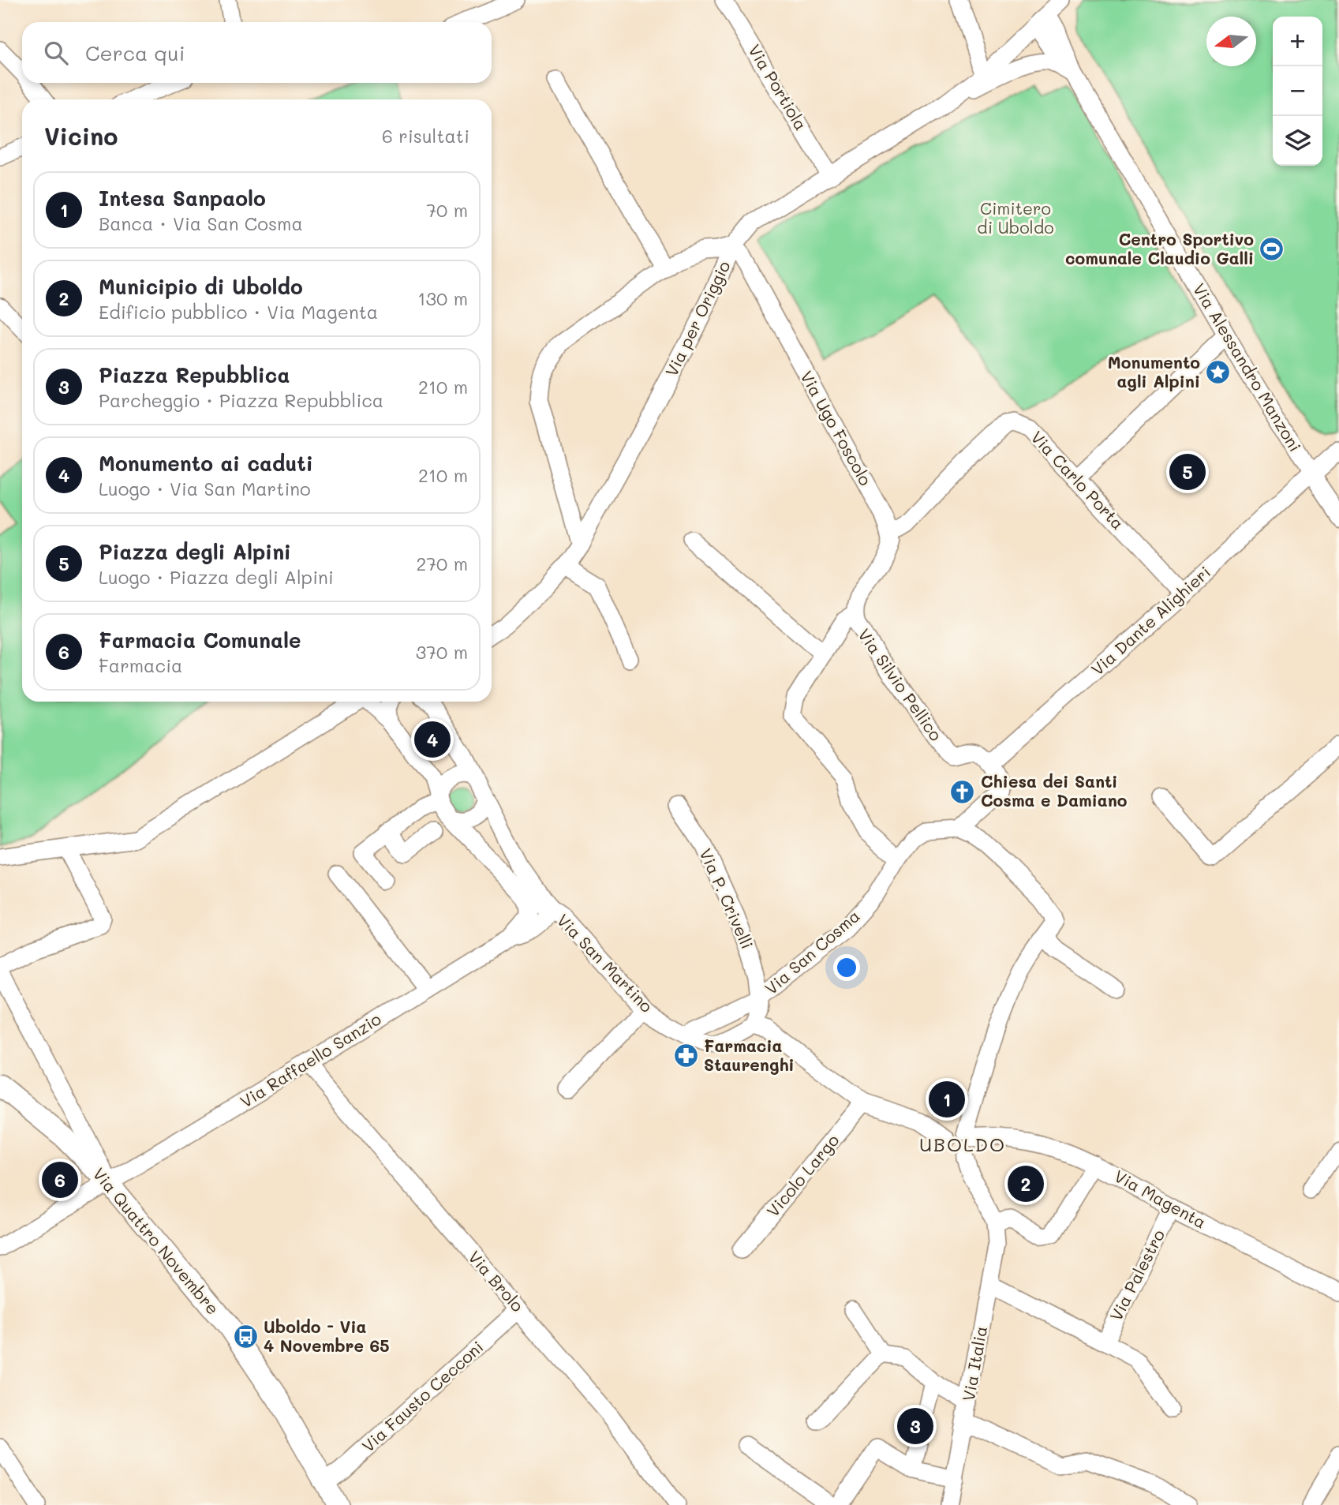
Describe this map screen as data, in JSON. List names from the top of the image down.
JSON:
{
  "streets": {
    "main road": ["Via Quattro Novembre"],
    "street": [
      "Via Portiola",
      "Via per Origgio",
      "Via Alessandro Manzoni",
      "Via Ugo Foscolo",
      "Via Carlo Porta",
      "Via Dante Alighieri",
      "Via Silvio Pellico",
      "Via P. Crivelli",
      "Via San Cosma",
      "Via San Martino",
      "Via Raffaello Sanzio",
      "Vicolo Largo",
      "Via Magenta",
      "Via Palestro",
      "Via Brolo",
      "Via Italia",
      "Via Fausto Cecconi"
    ]
  },
  "crossings": [
    ["Via Portiola", "Via per Origgio"],
    ["Via per Origgio", "Via Alessandro Manzoni"],
    ["Via per Origgio", "Via Ugo Foscolo"],
    ["Via Alessandro Manzoni", "Via Dante Alighieri"],
    ["Via Ugo Foscolo", "Via Carlo Porta"],
    ["Via Carlo Porta", "Via Dante Alighieri"],
    ["Via Dante Alighieri", "Via Silvio Pellico"],
    ["Via P. Crivelli", "Via San Cosma"],
    ["Via P. Crivelli", "Via San Martino"],
    ["Via San Cosma", "Via San Martino"],
    ["Via San Martino", "Via Raffaello Sanzio"],
    ["Via Raffaello Sanzio", "Via Quattro Novembre"],
    ["Via Raffaello Sanzio", "Via Brolo"],
    ["Via Magenta", "Via Palestro"],
    ["Via Quattro Novembre", "Via Fausto Cecconi"],
    ["Via Brolo", "Via Fausto Cecconi"]
  ],
  "districts": ["UBOLDO"],
  "parks": ["Cimitero di Uboldo"],
  "places": {
    "sports": ["Centro Sportivo comunale Claudio Galli"],
    "place": ["Monumento agli Alpini"],
    "church": ["Chiesa dei Santi Cosma e Damiano"],
    "pharmacy": ["Farmacia Staurenghi"],
    "bus stop": ["Uboldo - Via 4 Novembre 65"]
  },
  "north": "left",
  "page": {
    "map_buttons": ["+", "−"],
    "search": "Cerca qui",
    "heading": ["Vicino", "6 risultati"],
    "list": [
      {
        "mark": "1",
        "name": "Intesa Sanpaolo",
        "note": "Banca · Via San Cosma",
        "value": "70 m"
      },
      {
        "mark": "2",
        "name": "Municipio di Uboldo",
        "note": "Edificio pubblico · Via Magenta",
        "value": "130 m"
      },
      {
        "mark": "3",
        "name": "Piazza Repubblica",
        "note": "Parcheggio · Piazza Repubblica",
        "value": "210 m"
      },
      {
        "mark": "4",
        "name": "Monumento ai caduti",
        "note": "Luogo · Via San Martino",
        "value": "210 m"
      },
      {
        "mark": "5",
        "name": "Piazza degli Alpini",
        "note": "Luogo · Piazza degli Alpini",
        "value": "270 m"
      },
      {
        "mark": "6",
        "name": "Farmacia Comunale",
        "note": "Farmacia",
        "value": "370 m"
      }
    ],
    "pins": [
      "5",
      "4",
      "1",
      "6",
      "2",
      "3"
    ]
  }
}
